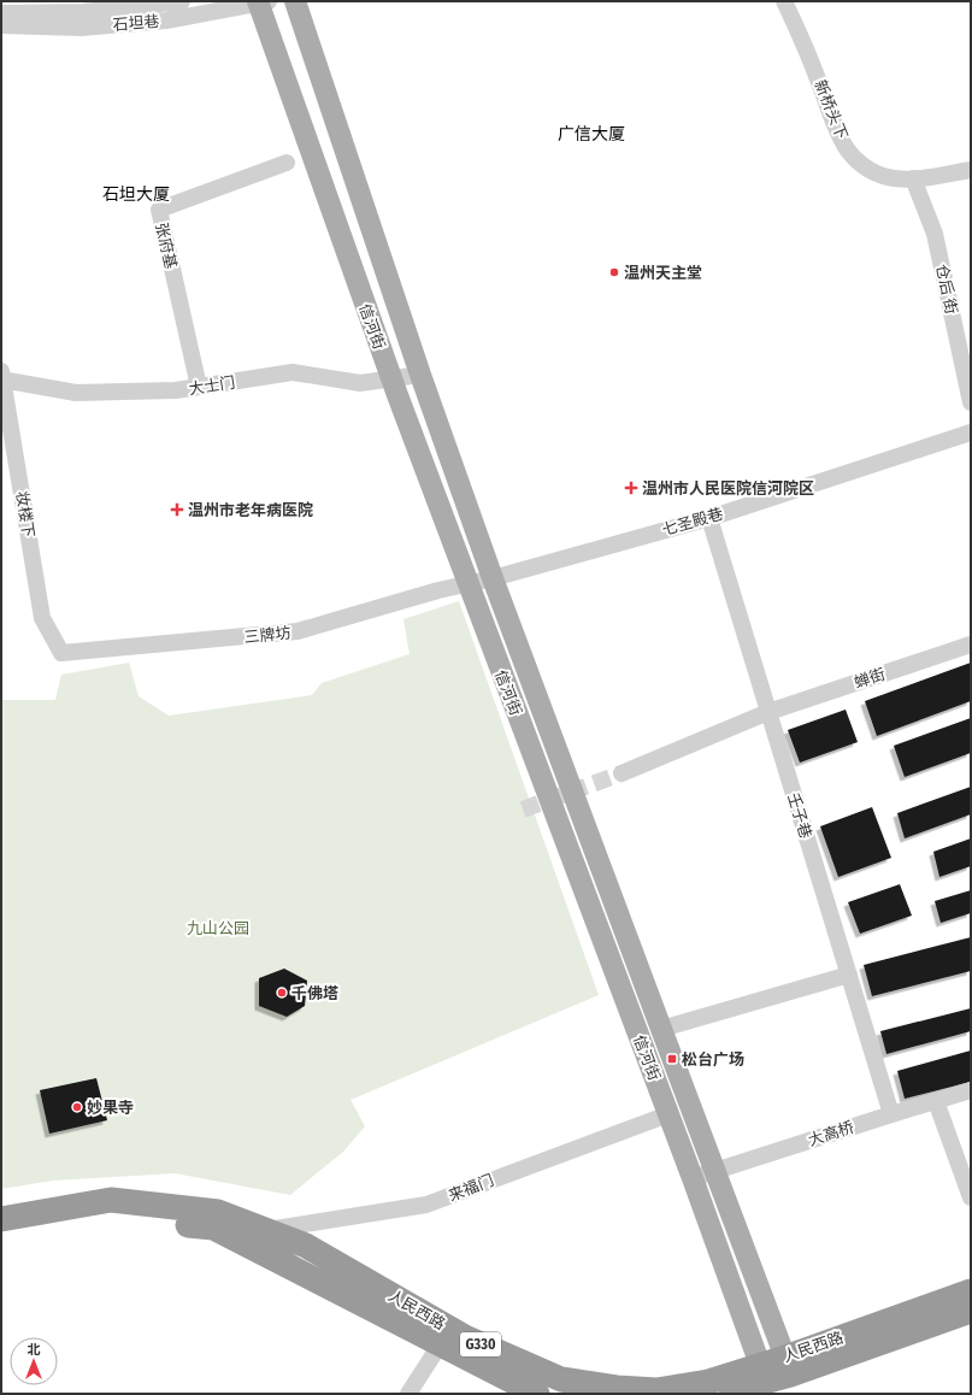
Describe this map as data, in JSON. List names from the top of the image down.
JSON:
{
  "streets": {
    "highway": ["人民西路", "G330"],
    "main road": ["信河街"],
    "street": [
      "石坦巷",
      "新桥头下",
      "张府基",
      "仓后 街",
      "大士门",
      "妆楼下",
      "七圣殿巷",
      "三牌坊",
      "蝉街",
      "壬子巷",
      "大高桥",
      "来福门"
    ]
  },
  "crossings": [
    ["石坦巷", "信河街"],
    ["新桥头下", "仓后 街"],
    ["张府基", "大士门"],
    ["信河街", "大士门"],
    ["信河街", "七圣殿巷"],
    ["信河街", "三牌坊"],
    ["信河街", "大高桥"],
    ["信河街", "来福门"],
    ["信河街", "人民西路"],
    ["大士门", "妆楼下"],
    ["妆楼下", "三牌坊"],
    ["七圣殿巷", "三牌坊"],
    ["七圣殿巷", "壬子巷"],
    ["蝉街", "壬子巷"],
    ["壬子巷", "大高桥"],
    ["来福门", "人民西路"]
  ],
  "districts": ["广信大厦", "石坦大厦"],
  "parks": ["九山公园"],
  "places": {
    "other": ["温州天主堂", "千佛塔", "妙果寺"],
    "health": ["温州市人民医院信河院区", "温州市老年病医院"],
    "transit": ["松台广场"]
  },
  "north": "top"
}
